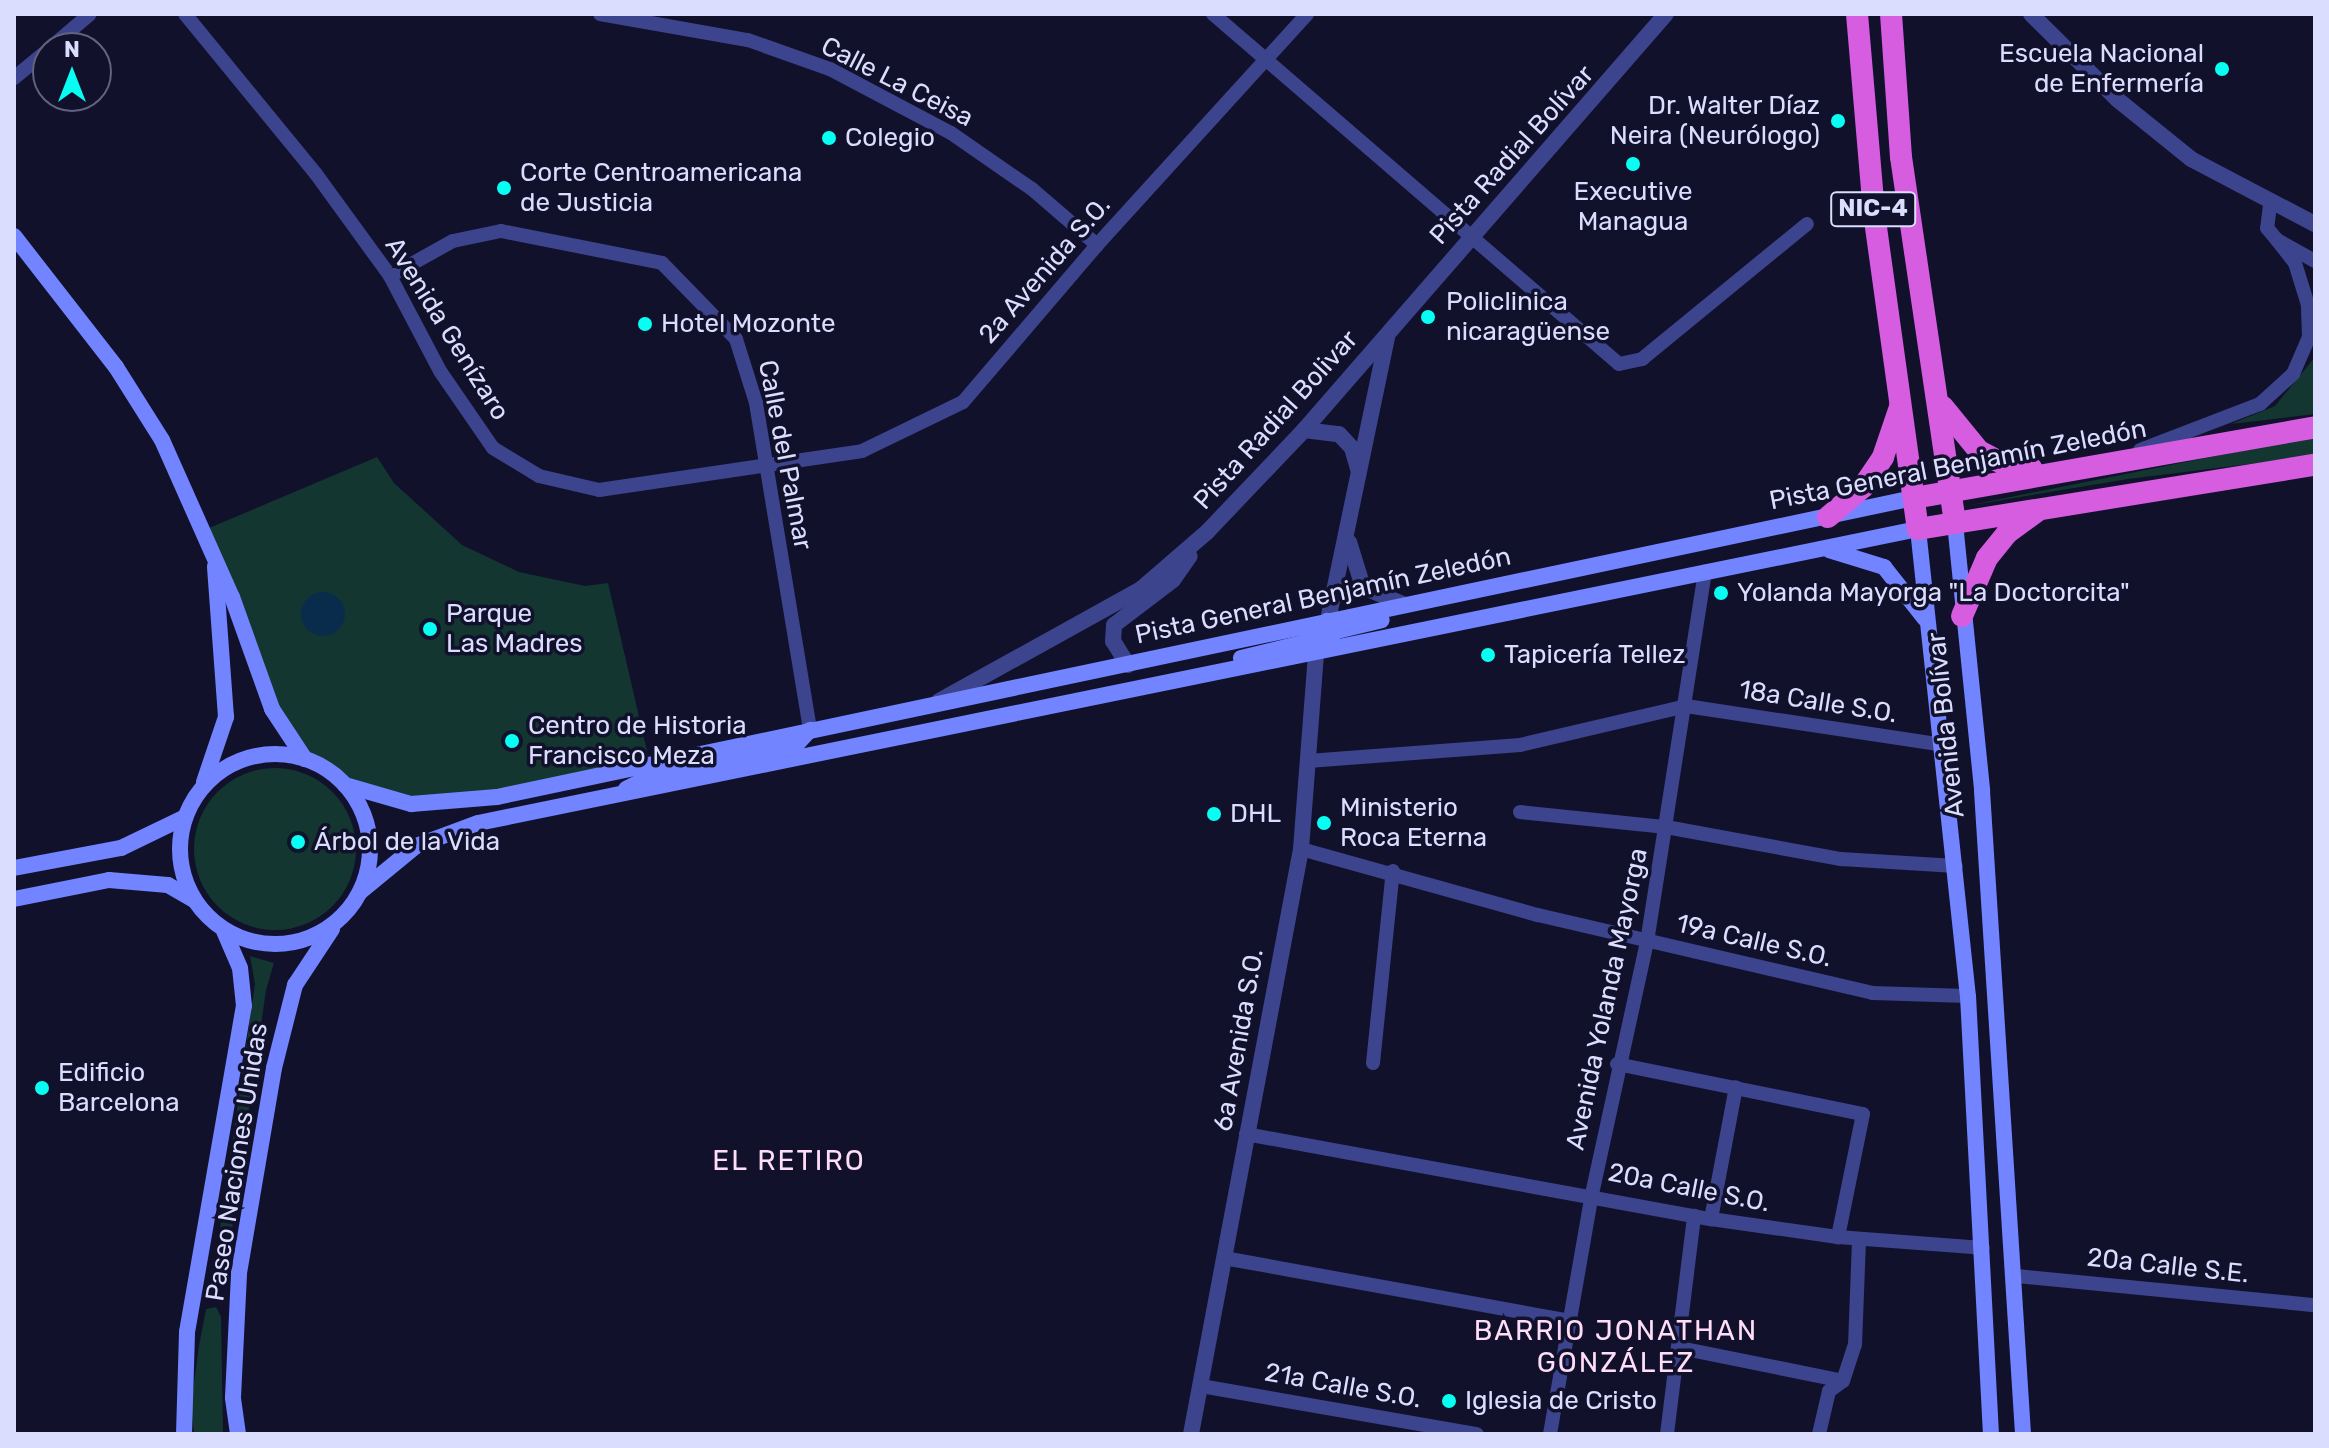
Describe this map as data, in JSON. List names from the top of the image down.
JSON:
{
  "streets": {
    "highway": ["NIC-4", "Pista General Benjamín Zeledón", "Avenida Bolívar"],
    "main road": ["Paseo Naciones Unidas"],
    "street": [
      "Calle La Ceisa",
      "Pista Radial Bolívar",
      "2a Avenida S.O.",
      "Avenida Genízaro",
      "Pista Radial Bolivar",
      "Calle del Palmar",
      "18a Calle S.O.",
      "19a Calle S.O.",
      "Avenida Yolanda Mayorga",
      "6a Avenida S.O.",
      "20a Calle S.O.",
      "20a Calle S.E.",
      "21a Calle S.O."
    ]
  },
  "crossings": [
    ["Calle La Ceisa", "2a Avenida S.O."],
    ["Pista Radial Bolívar", "Pista Radial Bolivar"],
    ["2a Avenida S.O.", "Avenida Genízaro"],
    ["2a Avenida S.O.", "Calle del Palmar"],
    ["Avenida Genízaro", "Calle del Palmar"],
    ["Pista Radial Bolivar", "Pista General Benjamín Zeledón"],
    ["Calle del Palmar", "Pista General Benjamín Zeledón"],
    ["Pista General Benjamín Zeledón", "Avenida Bolívar"],
    ["Pista General Benjamín Zeledón", "Avenida Yolanda Mayorga"],
    ["Pista General Benjamín Zeledón", "6a Avenida S.O."],
    ["Pista General Benjamín Zeledón", "Paseo Naciones Unidas"],
    ["18a Calle S.O.", "Avenida Bolívar"],
    ["18a Calle S.O.", "Avenida Yolanda Mayorga"],
    ["Avenida Bolívar", "19a Calle S.O."],
    ["Avenida Bolívar", "20a Calle S.O."],
    ["Avenida Bolívar", "20a Calle S.E."],
    ["19a Calle S.O.", "Avenida Yolanda Mayorga"],
    ["19a Calle S.O.", "6a Avenida S.O."],
    ["Avenida Yolanda Mayorga", "20a Calle S.O."],
    ["6a Avenida S.O.", "20a Calle S.O."],
    ["6a Avenida S.O.", "21a Calle S.O."]
  ],
  "districts": ["EL RETIRO", "BARRIO JONATHAN GONZÁLEZ"],
  "places": [
    "Escuela Nacional de Enfermería",
    "Dr. Walter Díaz Neira (Neurólogo)",
    "Colegio",
    "Executive Managua",
    "Corte Centroamericana de Justicia",
    "Policlinica nicaragüense",
    "Hotel Mozonte",
    "Yolanda Mayorga \"La Doctorcita\"",
    "Parque Las Madres",
    "Tapicería Tellez",
    "Centro de Historia Francisco Meza",
    "DHL",
    "Ministerio Roca Eterna",
    "Árbol de la Vida",
    "Edificio Barcelona",
    "Iglesia de Cristo"
  ],
  "north": "top"
}
